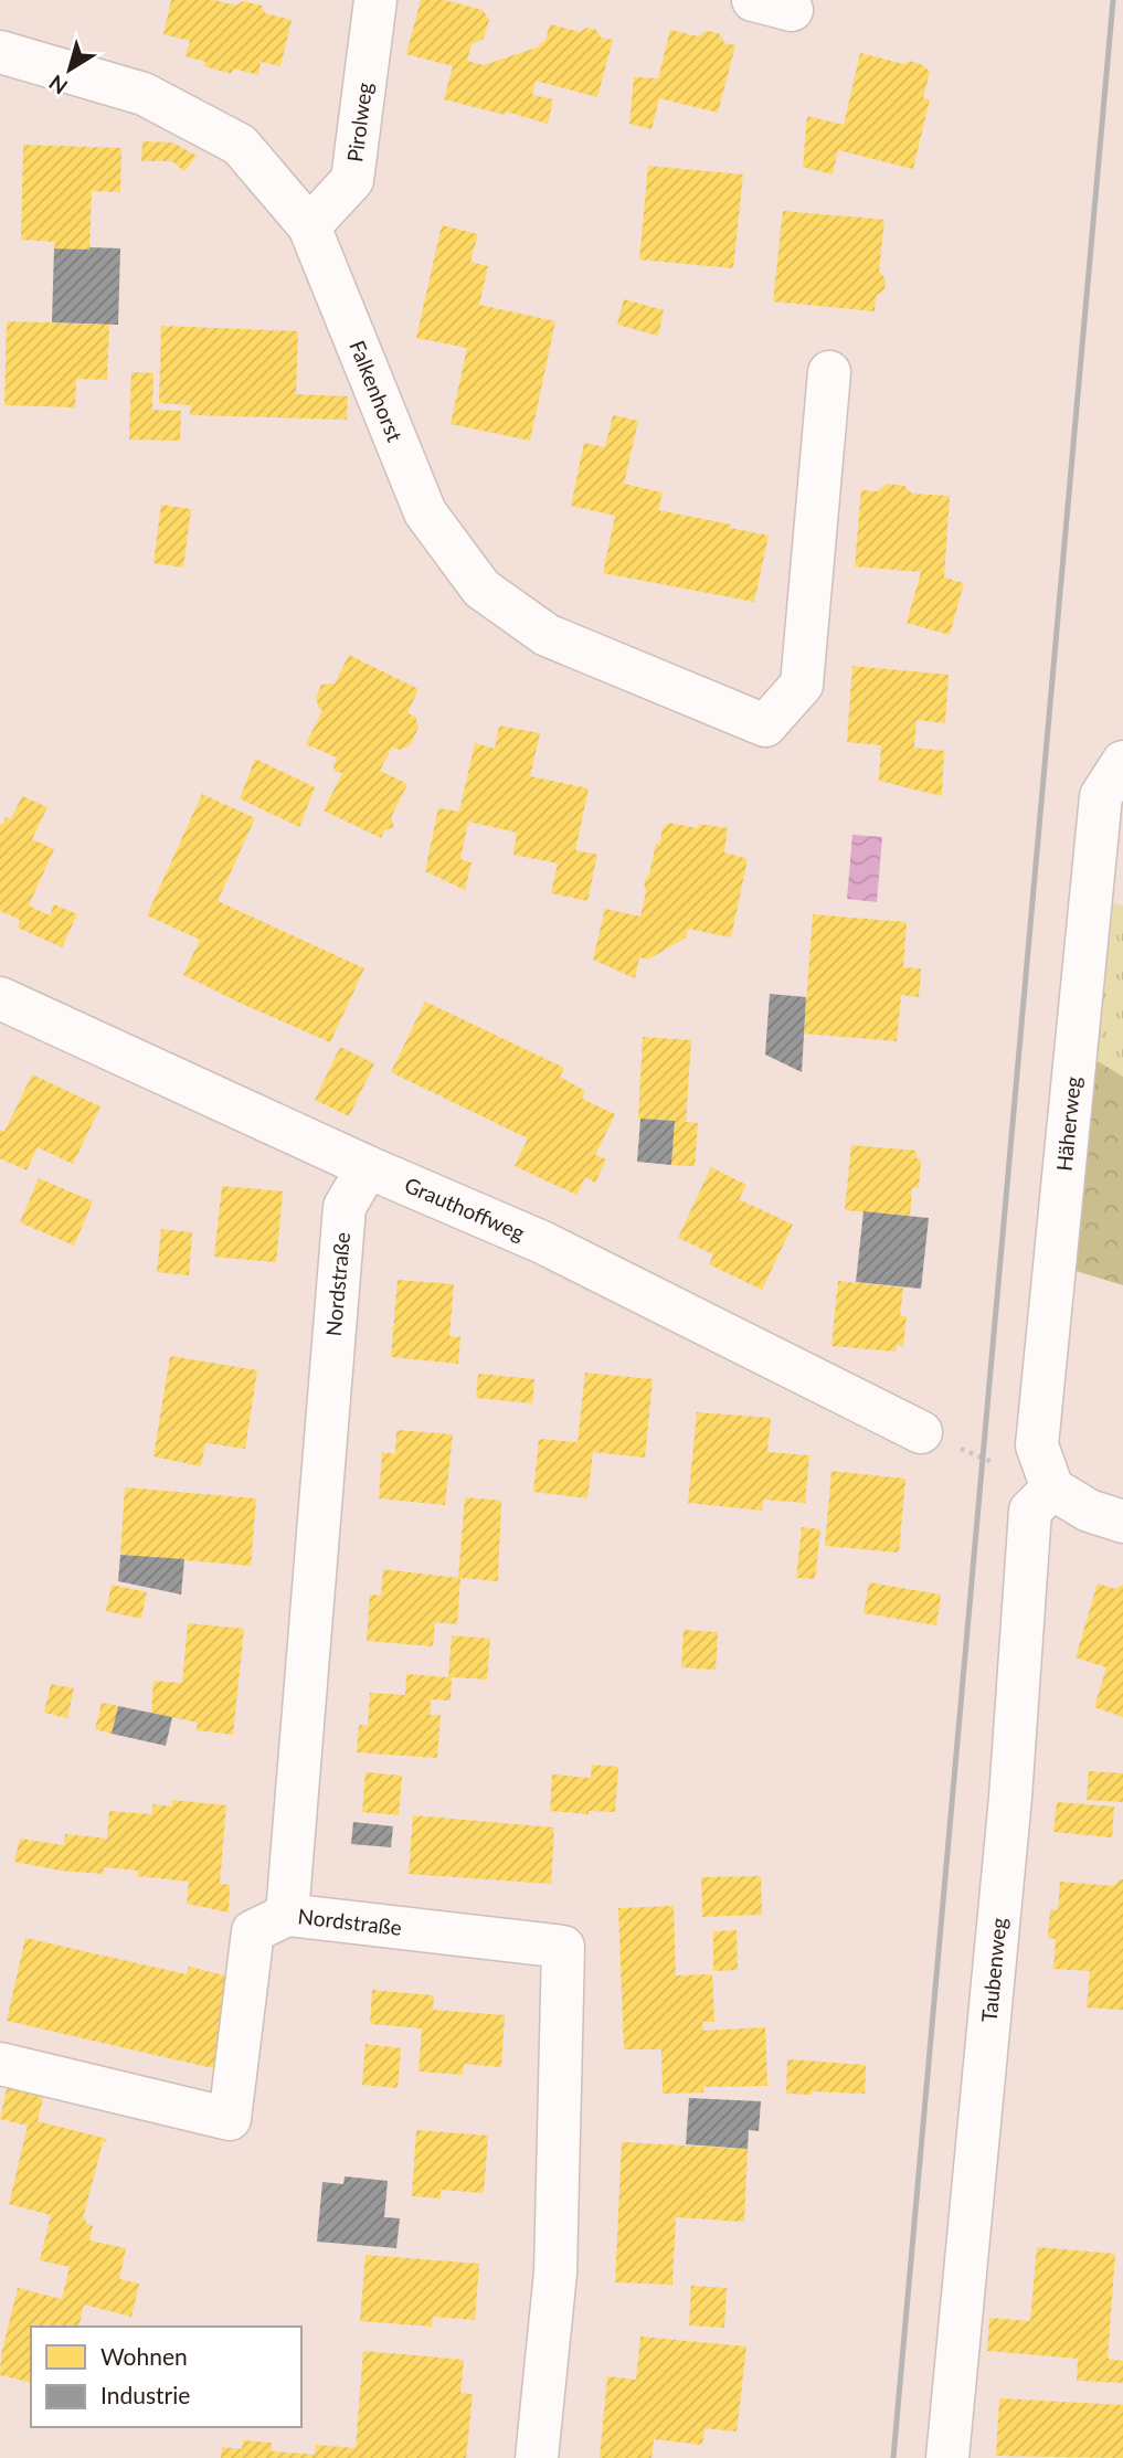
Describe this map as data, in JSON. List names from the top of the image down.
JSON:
{
  "streets": {
    "street": [
      "Pirolweg",
      "Falkenhorst",
      "Häherweg",
      "Grauthoffweg",
      "Nordstraße",
      "Taubenweg"
    ]
  },
  "crossings": [
    ["Pirolweg", "Falkenhorst"],
    ["Häherweg", "Taubenweg"],
    ["Grauthoffweg", "Nordstraße"]
  ],
  "legend": ["Wohnen", "Industrie"],
  "north": "bottom left"
}
